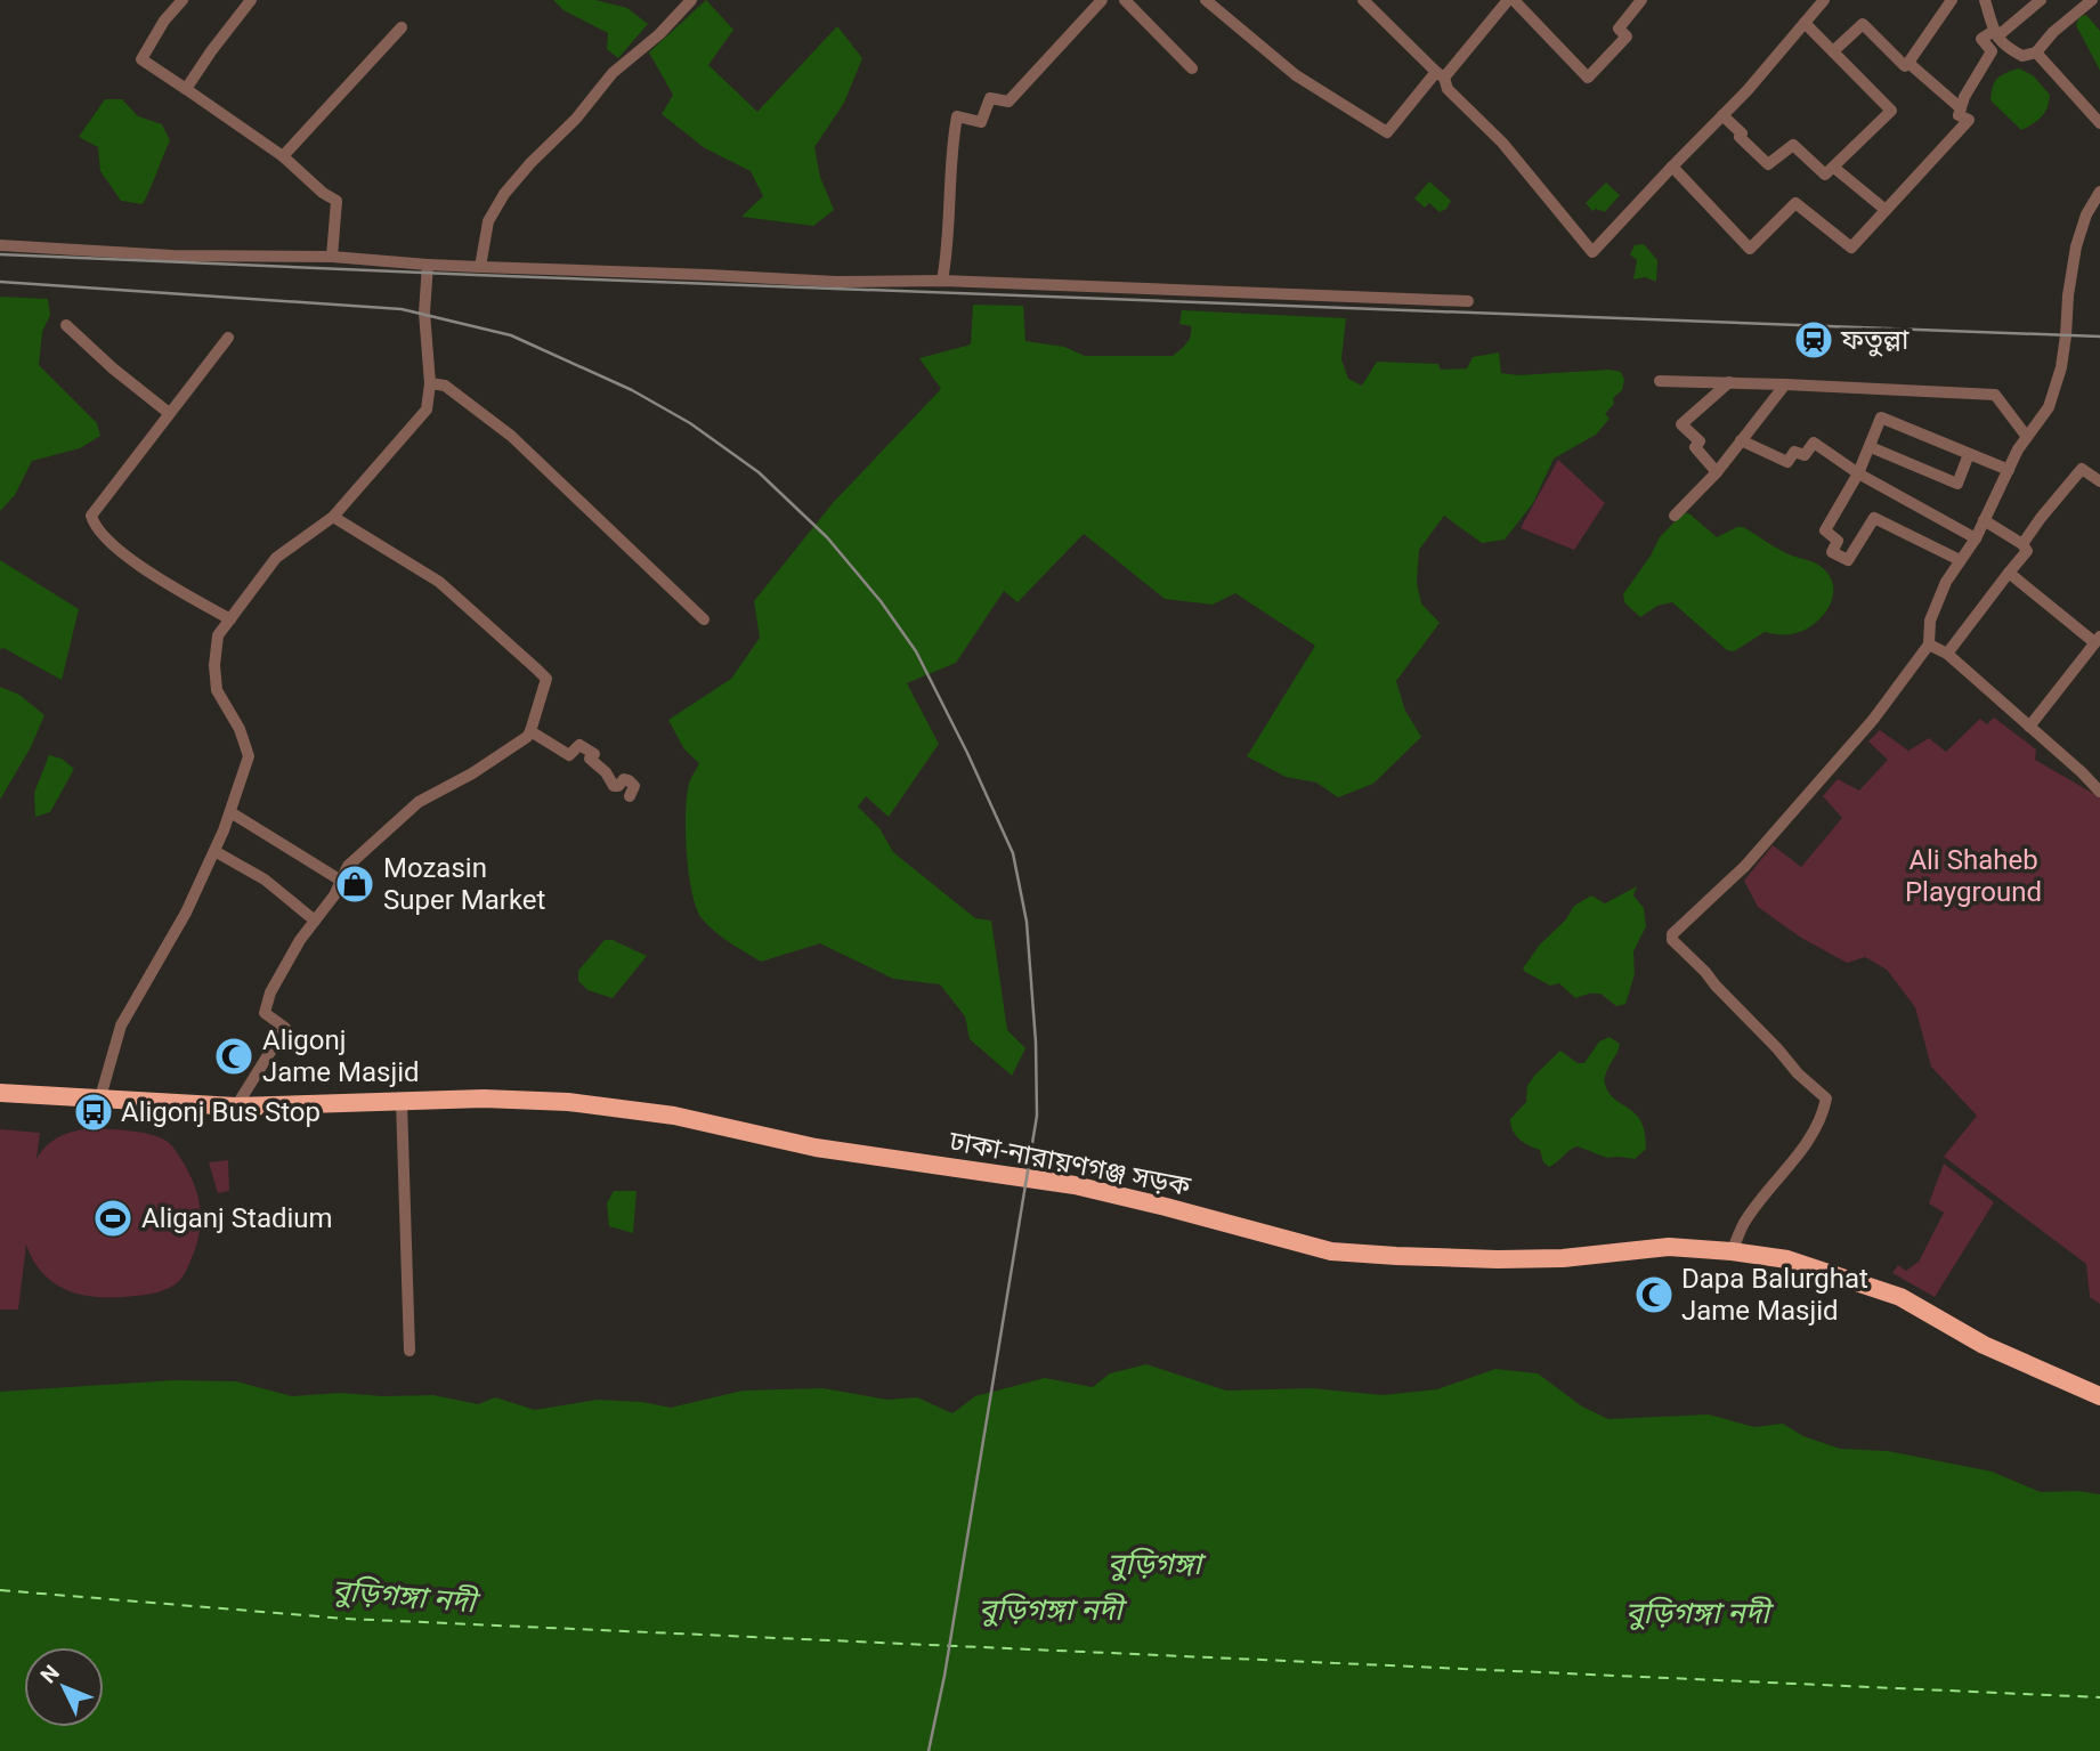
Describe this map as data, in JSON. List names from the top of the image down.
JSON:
{
  "streets": {
    "highway": ["ঢাকা-নারায়ণগঞ্জ সড়ক"]
  },
  "water": ["বুড়িগঙ্গা", "বুড়িগঙ্গা নদী"],
  "parks": ["Ali Shaheb Playground"],
  "places": {
    "station": ["ফতুল্লা"],
    "shop": ["Mozasin Super Market"],
    "mosque": ["Aligonj Jame Masjid", "Dapa Balurghat Jame Masjid"],
    "bus stop": ["Aligonj Bus Stop"],
    "sports": ["Aliganj Stadium"]
  },
  "north": "top left"
}
